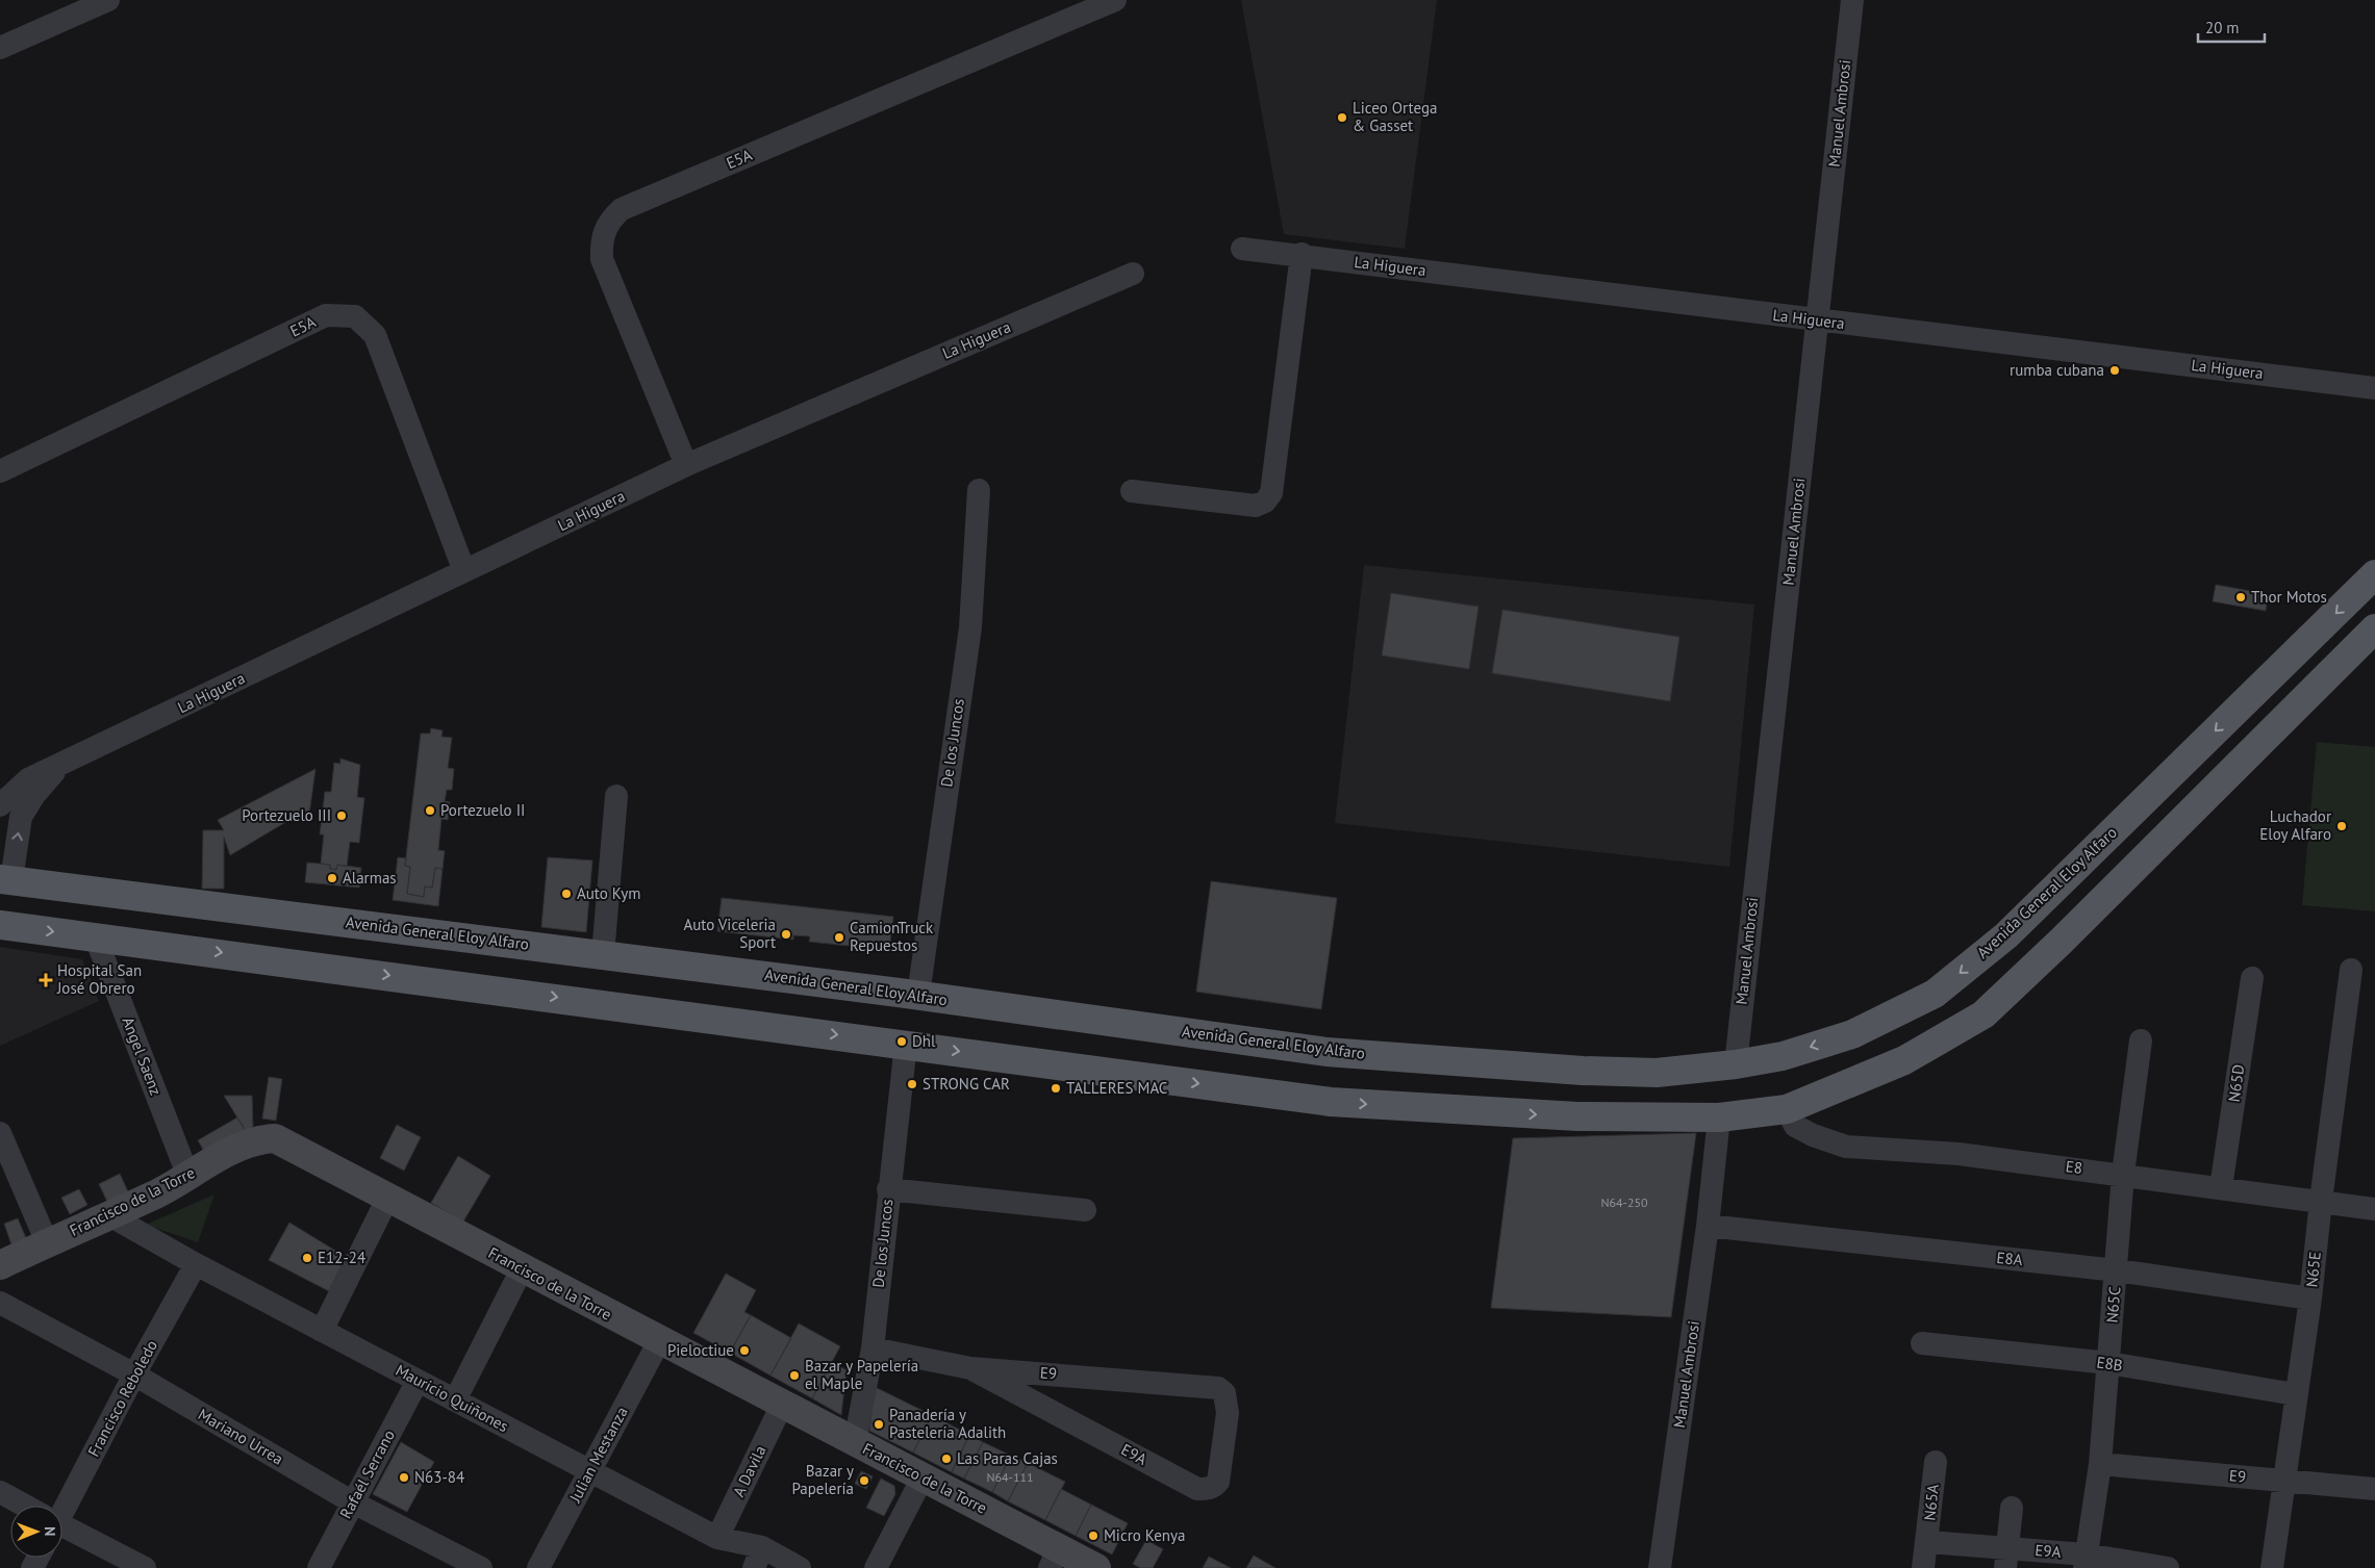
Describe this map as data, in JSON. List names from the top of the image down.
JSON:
{
  "streets": {
    "main road": ["Avenida General Eloy Alfaro"],
    "street": [
      "Manuel Ambrosi",
      "E5A",
      "La Higuera",
      "De los Juncos",
      "Angel Saenz",
      "N65D",
      "E8",
      "Francisco de la Torre",
      "E8A",
      "N65E",
      "N65C",
      "E8B",
      "E9",
      "Francisco Reboledo",
      "Mauricio Quiñones",
      "Mariano Urrea",
      "Julian Mestanza",
      "E9A",
      "A Davila",
      "Rafaél Serrano",
      "N65A"
    ]
  },
  "crossings": [
    ["Manuel Ambrosi", "La Higuera"],
    ["Manuel Ambrosi", "Avenida General Eloy Alfaro"],
    ["Manuel Ambrosi", "E8A"],
    ["E5A", "La Higuera"],
    ["La Higuera", "Avenida General Eloy Alfaro"],
    ["De los Juncos", "Avenida General Eloy Alfaro"],
    ["De los Juncos", "Francisco de la Torre"],
    ["De los Juncos", "E9"],
    ["Angel Saenz", "Francisco de la Torre"],
    ["N65D", "E8"],
    ["E8", "N65E"],
    ["E8", "N65C"],
    ["Francisco de la Torre", "Mauricio Quiñones"],
    ["Francisco de la Torre", "Julian Mestanza"],
    ["Francisco de la Torre", "A Davila"],
    ["E8A", "N65E"],
    ["E8A", "N65C"],
    ["N65E", "E8B"],
    ["N65E", "E9"],
    ["N65C", "E8B"],
    ["N65C", "E9"],
    ["N65C", "E9A"],
    ["E9", "E9A"],
    ["Francisco Reboledo", "Mauricio Quiñones"],
    ["Francisco Reboledo", "Mariano Urrea"],
    ["Mauricio Quiñones", "Julian Mestanza"],
    ["Mauricio Quiñones", "A Davila"],
    ["Mauricio Quiñones", "Rafaél Serrano"],
    ["Mariano Urrea", "Rafaél Serrano"],
    ["E9A", "N65A"]
  ],
  "places": {
    "other": [
      "Liceo Ortega & Gasset",
      "rumba cubana",
      "Thor Motos",
      "Portezuelo II",
      "Portezuelo III",
      "Luchador Eloy Alfaro",
      "Alarmas",
      "Auto Kym",
      "Auto Viceleria Sport",
      "CamionTruck Repuestos",
      "Dhl",
      "STRONG CAR",
      "TALLERES MAC",
      "E12-24",
      "Pieloctiue",
      "Bazar y Papelería el Maple",
      "Panadería y Pastelería Adalith",
      "Las Paras Cajas",
      "N63-84",
      "Bazar y Papelería",
      "Micro Kenya"
    ],
    "health": ["Hospital San José Obrero"]
  },
  "house_numbers": ["N64-250", "N64-111"],
  "scale_bar": "20 m",
  "north": "right"
}
